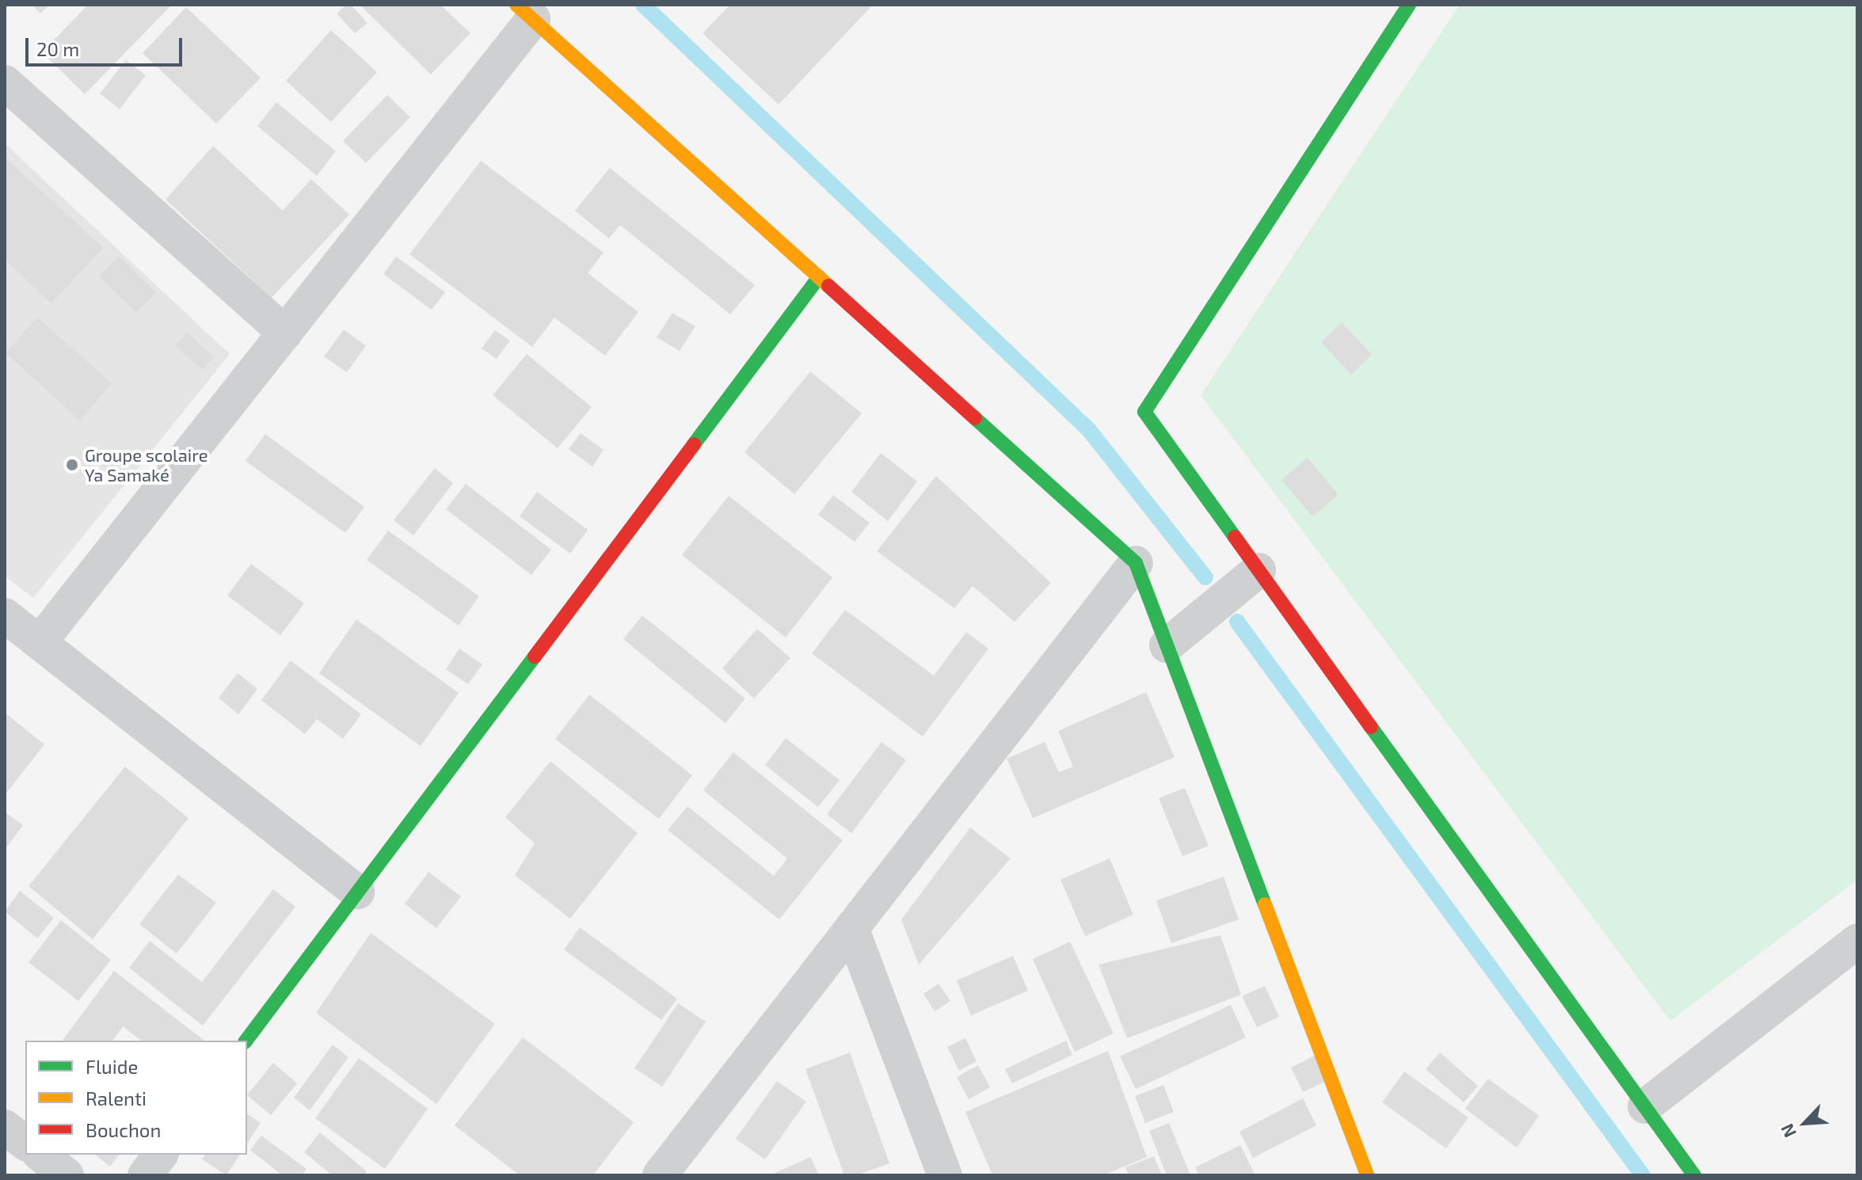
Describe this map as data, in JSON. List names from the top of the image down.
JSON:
{
  "places": ["Groupe scolaire Ya Samaké"],
  "legend": ["Fluide", "Ralenti", "Bouchon"],
  "scale_bar": "20 m",
  "north": "bottom left"
}
